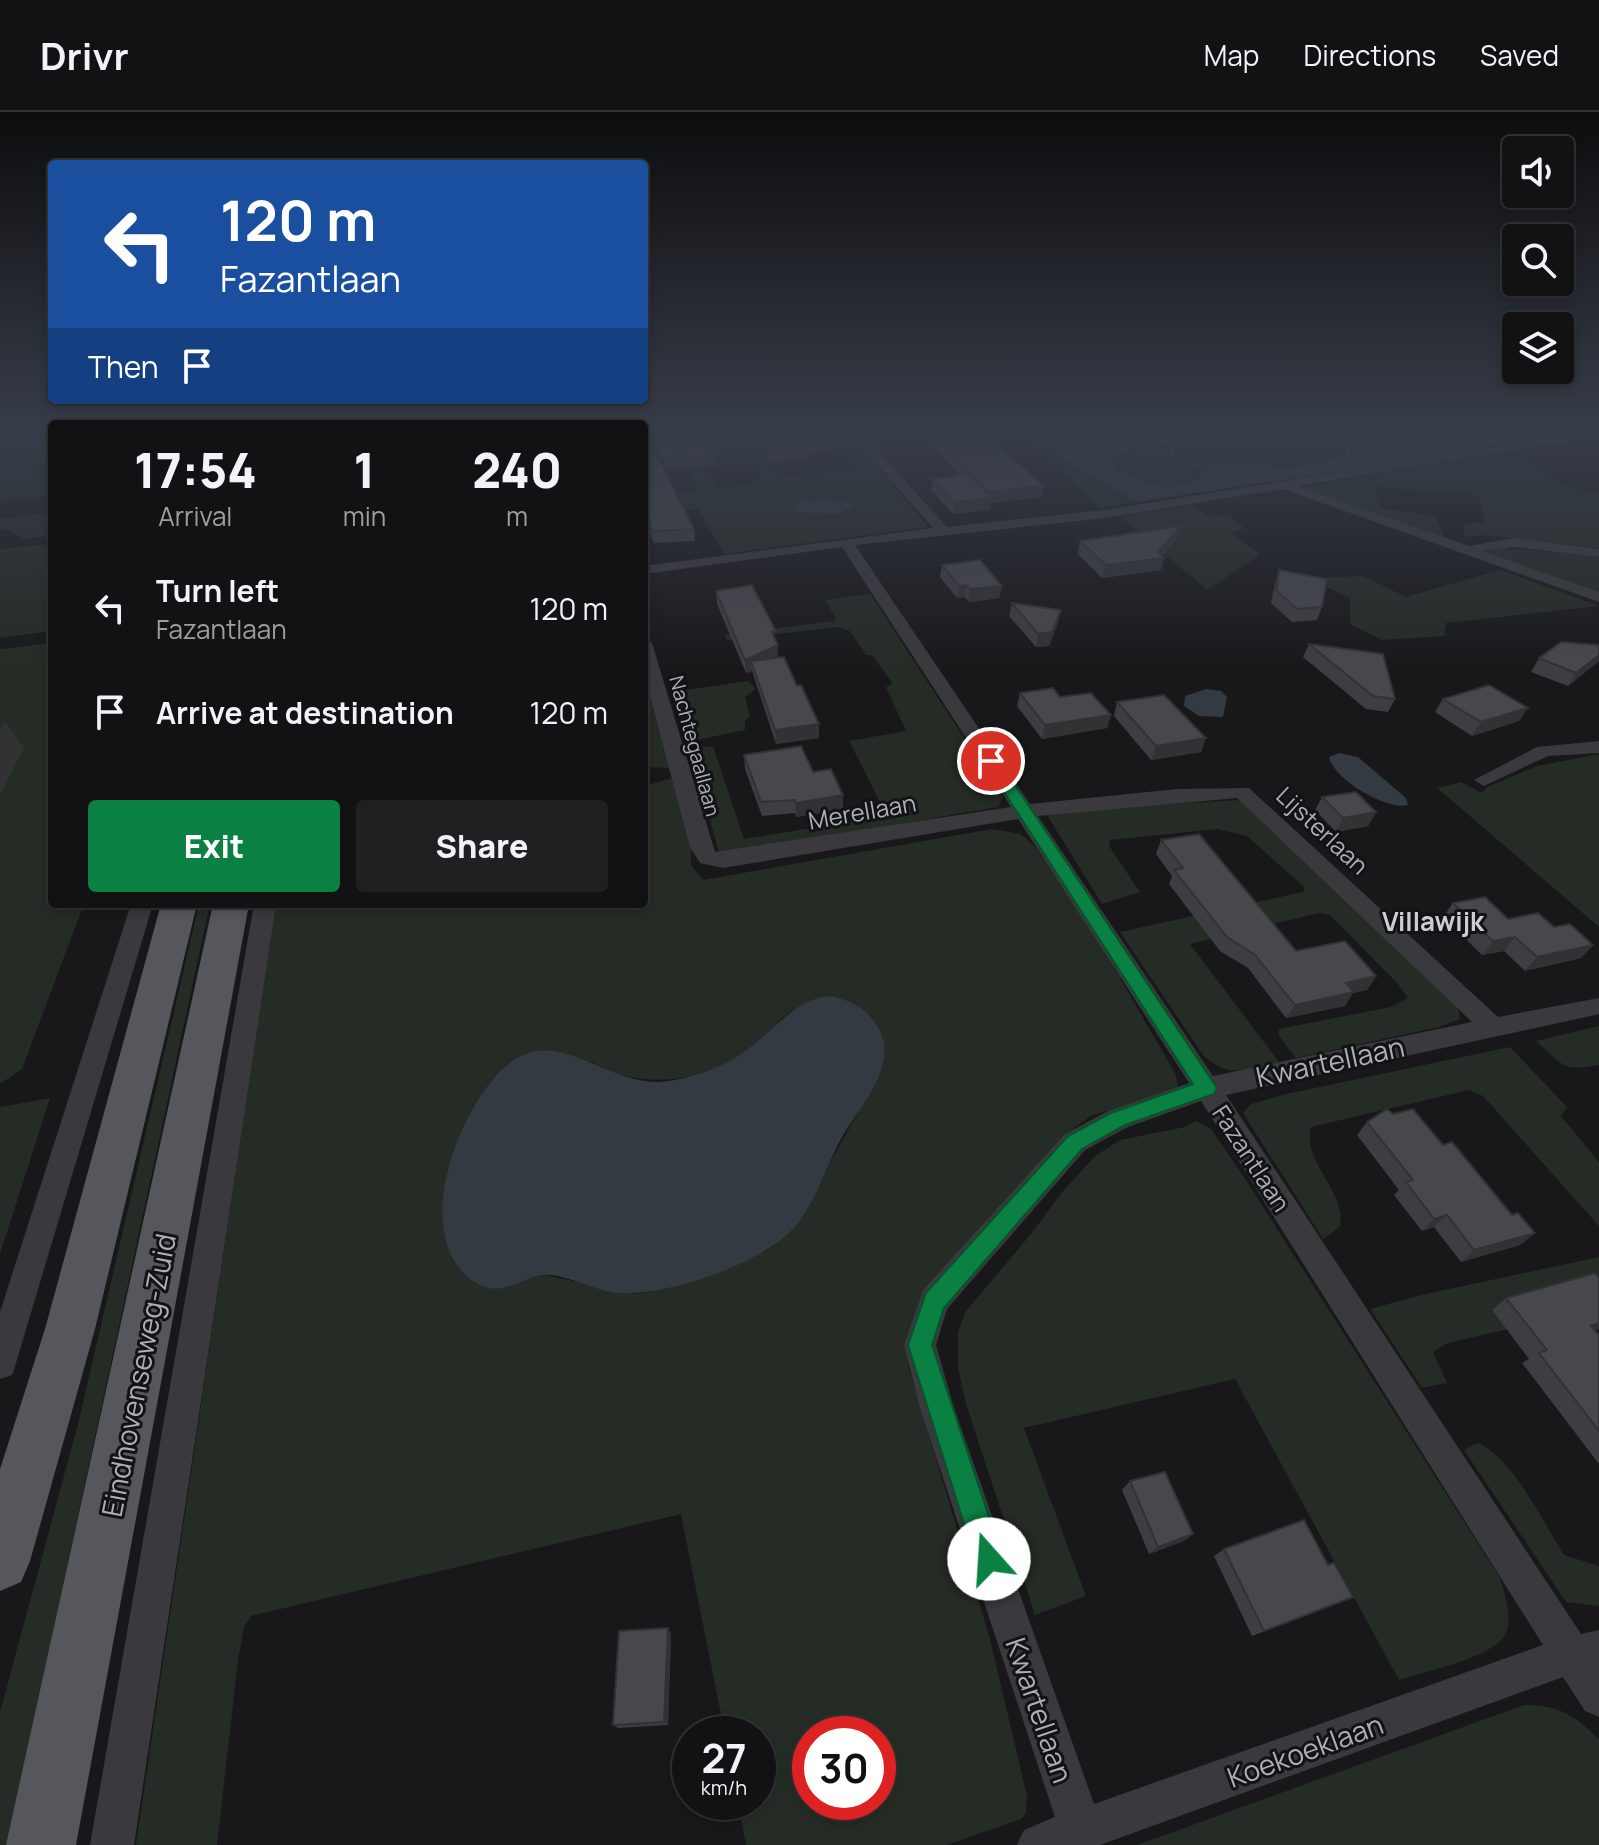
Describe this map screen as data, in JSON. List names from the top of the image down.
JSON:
{
  "streets": {
    "main road": ["Eindhovenseweg-Zuid"],
    "street": [
      "Nachtegaallaan",
      "Merellaan",
      "Lijsterlaan",
      "Kwartellaan",
      "Fazantlaan",
      "Koekoeklaan"
    ]
  },
  "crossings": [
    ["Nachtegaallaan", "Merellaan"],
    ["Merellaan", "Lijsterlaan"],
    ["Merellaan", "Fazantlaan"],
    ["Lijsterlaan", "Kwartellaan"],
    ["Lijsterlaan", "Fazantlaan"],
    ["Kwartellaan", "Fazantlaan"],
    ["Kwartellaan", "Koekoeklaan"],
    ["Fazantlaan", "Koekoeklaan"]
  ],
  "districts": ["Villawijk"],
  "page": {
    "header": "Drivr",
    "nav": ["Map", "Directions", "Saved"],
    "turn": ["120 m", "Fazantlaan"],
    "then": "Then",
    "eta": [
      "17:54",
      "Arrival",
      "1",
      "min",
      "240",
      "m"
    ],
    "list": [
      {
        "name": "Turn left",
        "note": "Fazantlaan",
        "value": "120 m"
      },
      {
        "name": "Arrive at destination",
        "value": "120 m"
      }
    ],
    "buttons": ["Exit", "Share"],
    "speed": "27 km/h",
    "limit": "30"
  }
}
